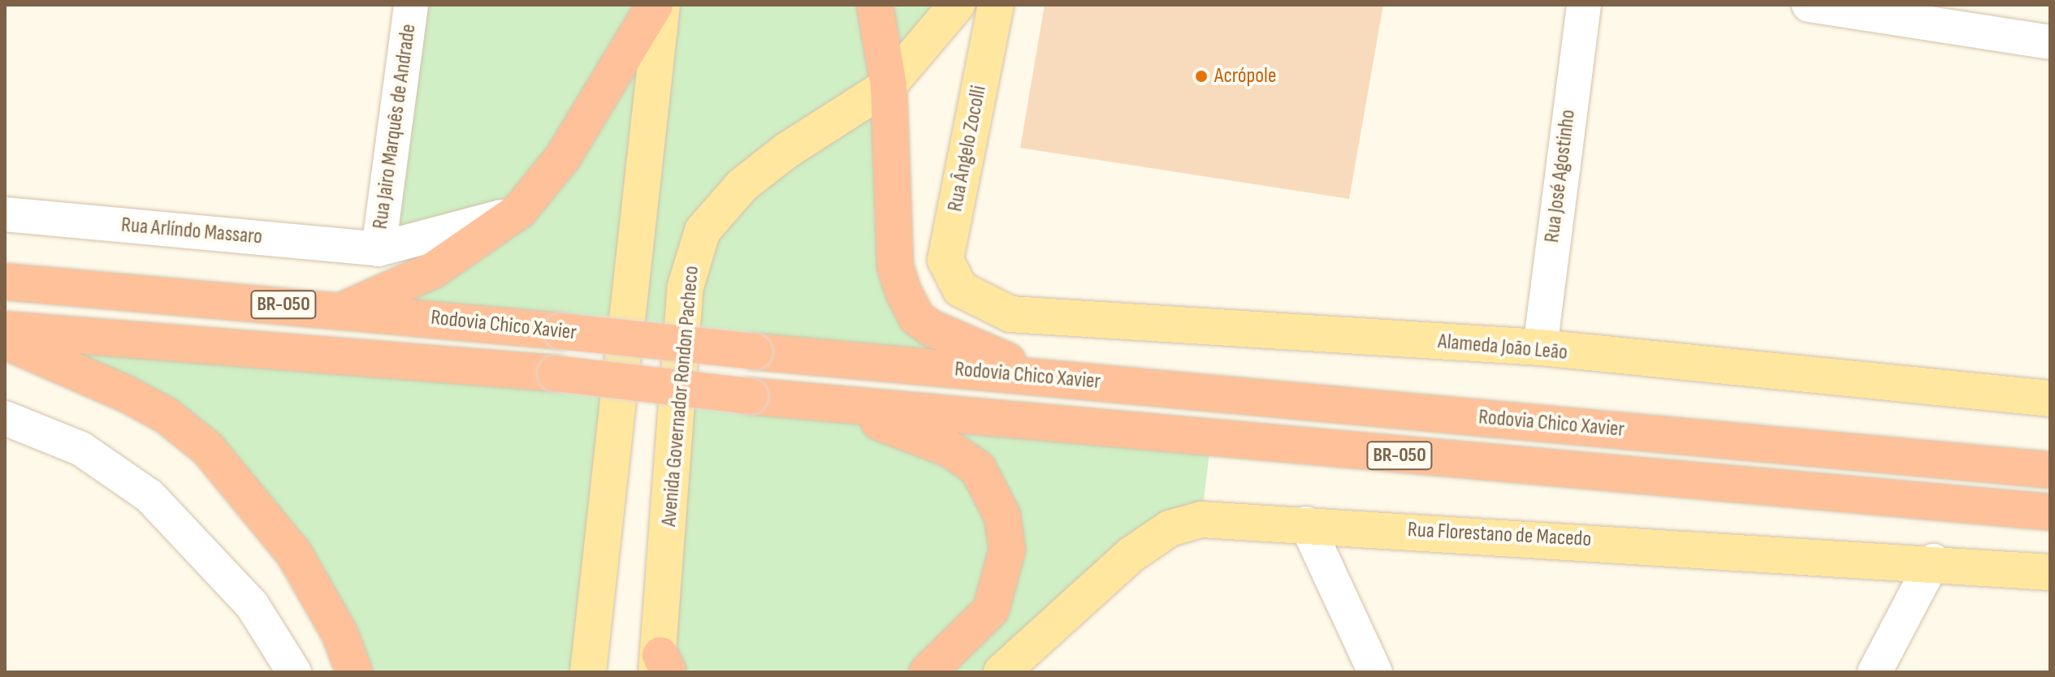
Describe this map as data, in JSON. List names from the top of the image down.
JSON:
{
  "streets": {
    "highway": ["BR-050", "Rodovia Chico Xavier"],
    "main road": [
      "Rua Ângelo Zocolli",
      "Alameda João Leão",
      "Avenida Governador Rondon Pacheco",
      "Rua Florestano de Macedo"
    ],
    "street": ["Rua Jairo Marquês de Andrade", "Rua José Agostinho", "Rua Arlíndo Massaro"]
  },
  "crossings": [
    ["Rua Jairo Marquês de Andrade", "Rua Arlíndo Massaro"],
    ["Rua Ângelo Zocolli", "Alameda João Leão"],
    ["Rua José Agostinho", "Alameda João Leão"]
  ],
  "places": ["Acrópole"]
}
